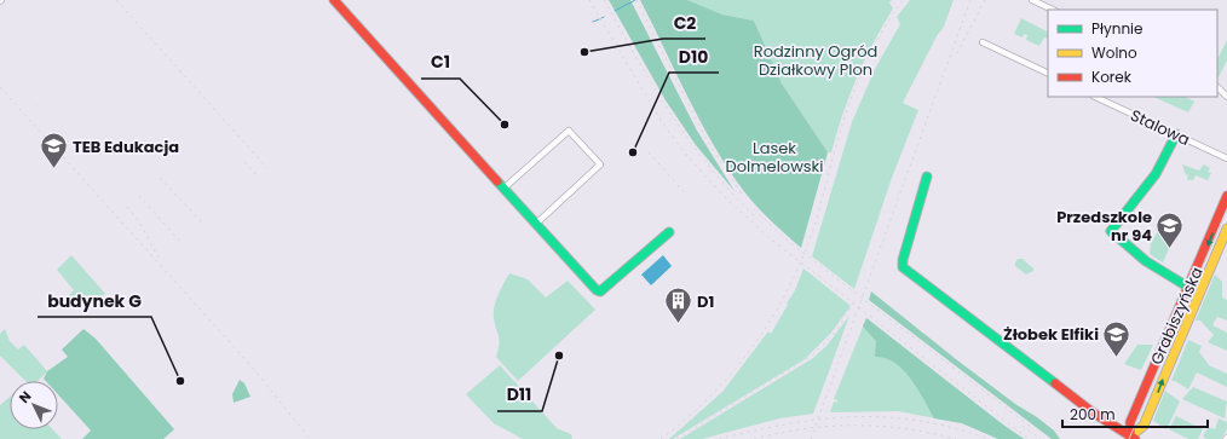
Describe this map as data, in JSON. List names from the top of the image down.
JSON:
{
  "streets": {
    "street": ["Stalowa", "Grabiszyńska"]
  },
  "parks": ["Rodzinny Ogród Działkowy Plon", "Lasek Dolmelowski"],
  "places": {
    "other": [
      "C2",
      "C1",
      "D10",
      "D11",
      "budynek G"
    ],
    "school or university": ["TEB Edukacja", "Przedszkole nr 94", "Żłobek Elfiki"],
    "building": ["D1"]
  },
  "legend": ["Płynnie", "Wolno", "Korek"],
  "scale_bar": "200 m",
  "north": "top left"
}
